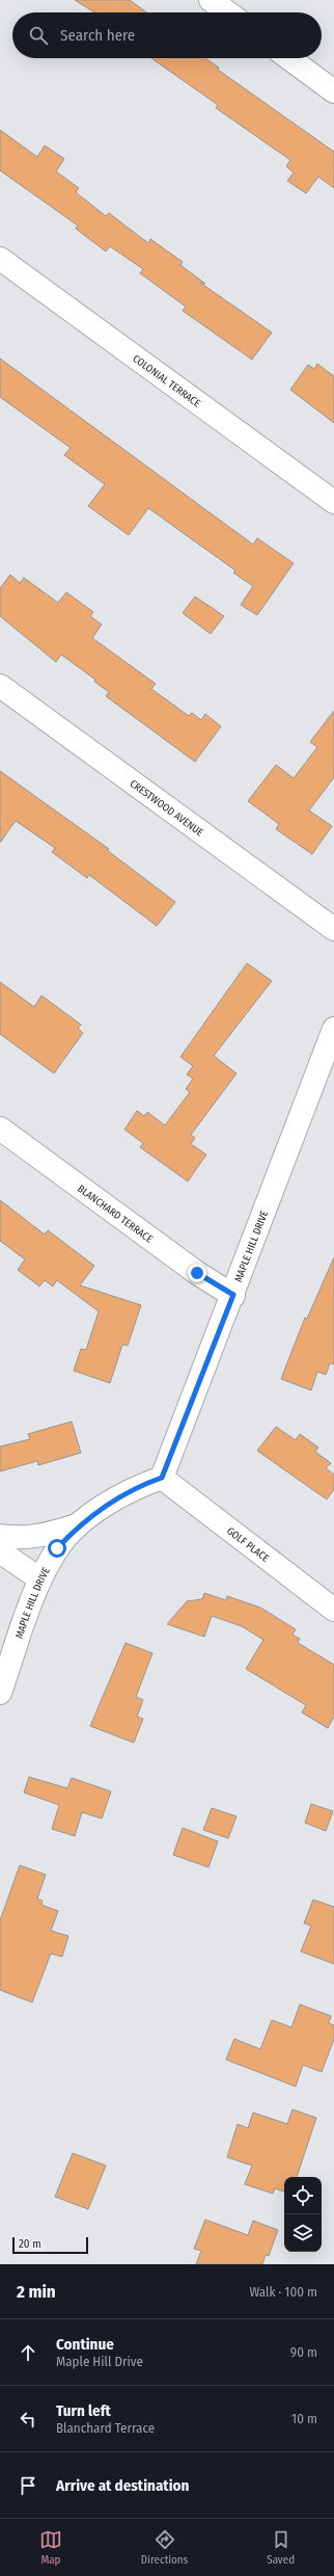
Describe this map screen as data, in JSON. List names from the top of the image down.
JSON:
{
  "streets": {
    "street": [
      "COLONIAL TERRACE",
      "CRESTWOOD AVENUE",
      "BLANCHARD TERRACE",
      "MAPLE HILL DRIVE",
      "GOLF PLACE"
    ]
  },
  "crossings": [
    ["BLANCHARD TERRACE", "MAPLE HILL DRIVE"],
    ["MAPLE HILL DRIVE", "GOLF PLACE"]
  ],
  "scale_bar": "20 m",
  "page": {
    "search": "Search here",
    "scale": "20 m",
    "heading": ["2 min", "Walk · 100 m"],
    "list": [
      ["Continue", "Maple Hill Drive", "90 m"],
      ["Turn left", "Blanchard Terrace", "10 m"],
      "Arrive at destination"
    ],
    "nav": ["Map", "Directions", "Saved"]
  }
}
